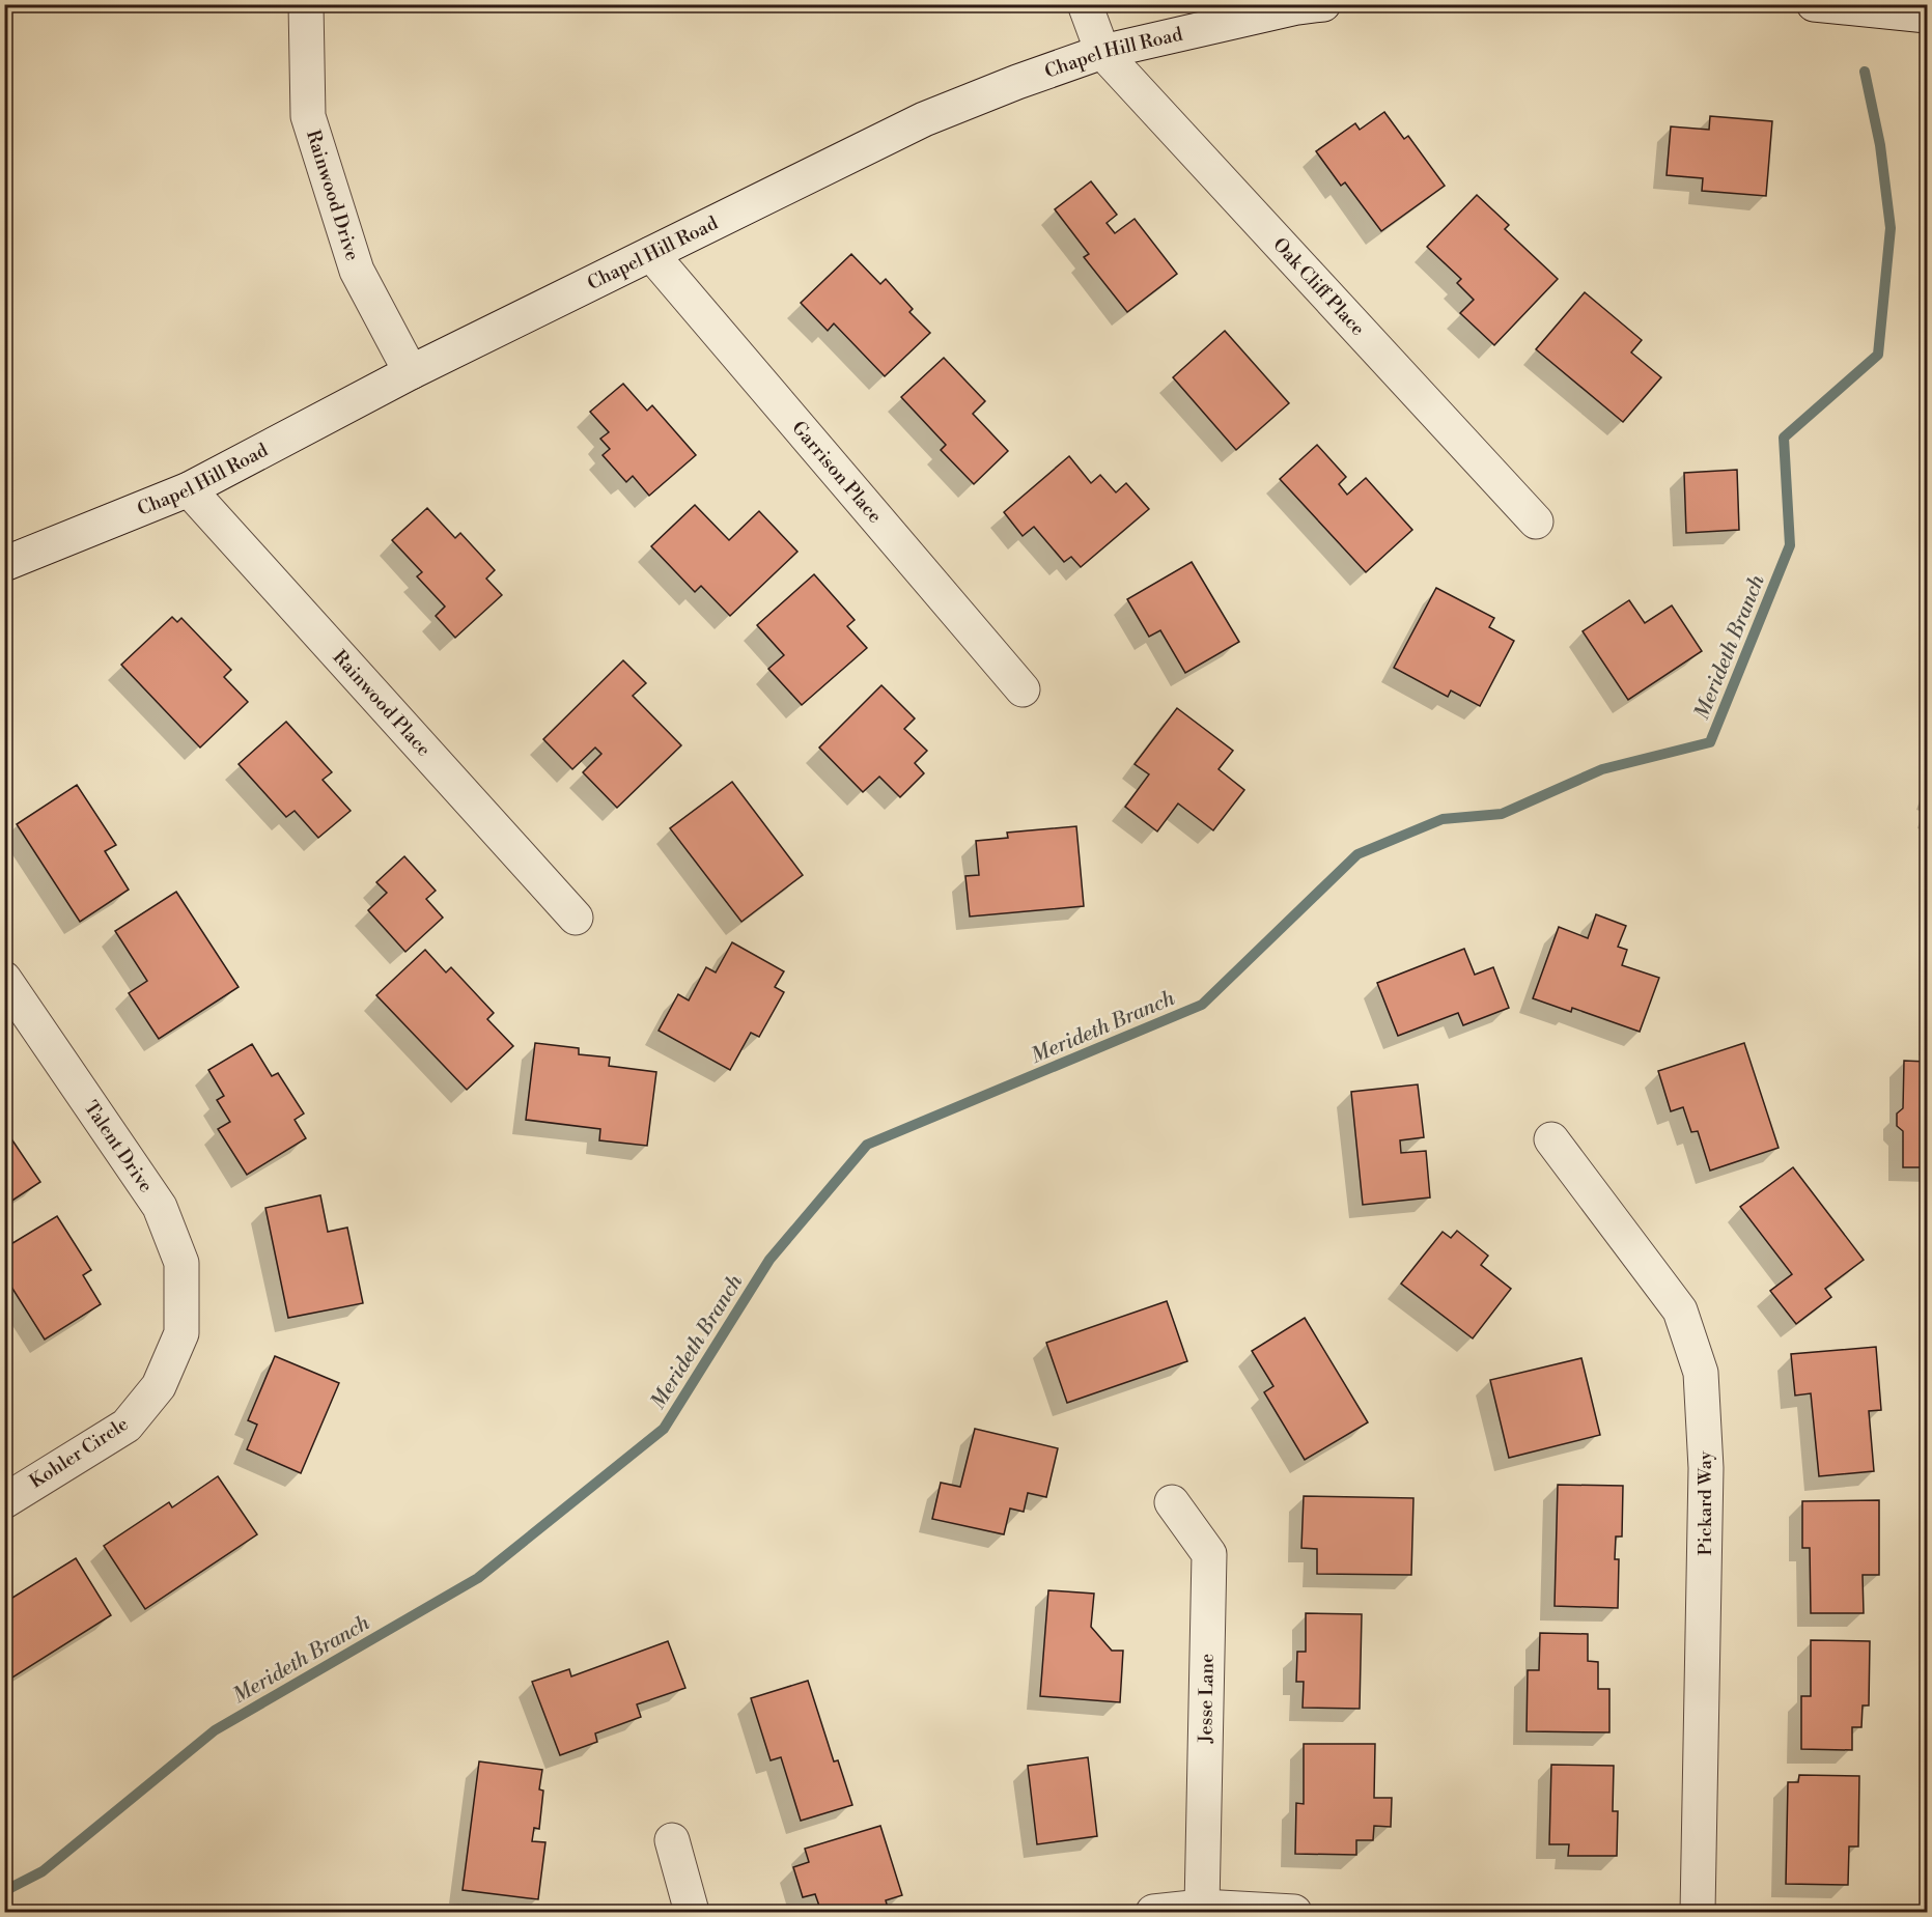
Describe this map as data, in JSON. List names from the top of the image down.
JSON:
{
  "streets": {
    "street": [
      "Chapel Hill Road",
      "Rainwood Drive",
      "Oak Cliff Place",
      "Garrison Place",
      "Rainwood Place",
      "Talent Drive",
      "Kohler Circle",
      "Pickard Way",
      "Jesse Lane"
    ]
  },
  "crossings": [
    ["Chapel Hill Road", "Rainwood Drive"],
    ["Chapel Hill Road", "Oak Cliff Place"],
    ["Chapel Hill Road", "Garrison Place"],
    ["Chapel Hill Road", "Rainwood Place"],
    ["Talent Drive", "Kohler Circle"]
  ],
  "water": ["Merideth Branch"]
}
